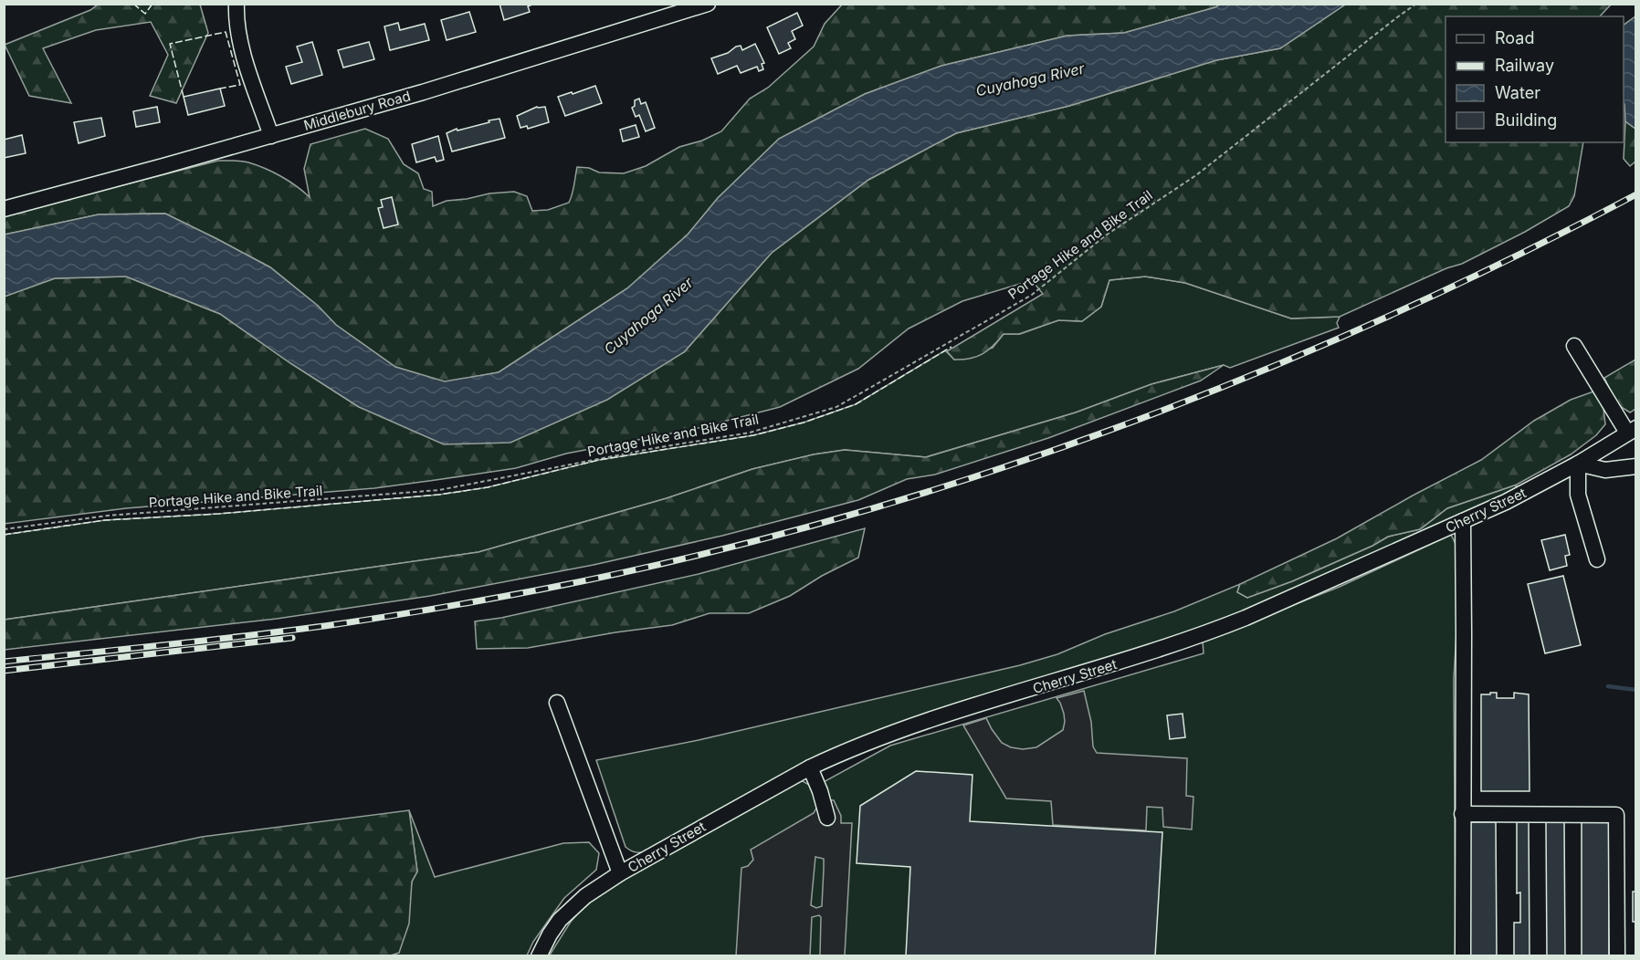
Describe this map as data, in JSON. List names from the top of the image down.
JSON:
{
  "streets": {
    "street": ["Middlebury Road", "Cherry Street"],
    "path": ["Portage Hike and Bike Trail"]
  },
  "water": ["Cuyahoga River"],
  "legend": [
    "Road",
    "Railway",
    "Water",
    "Building"
  ]
}
